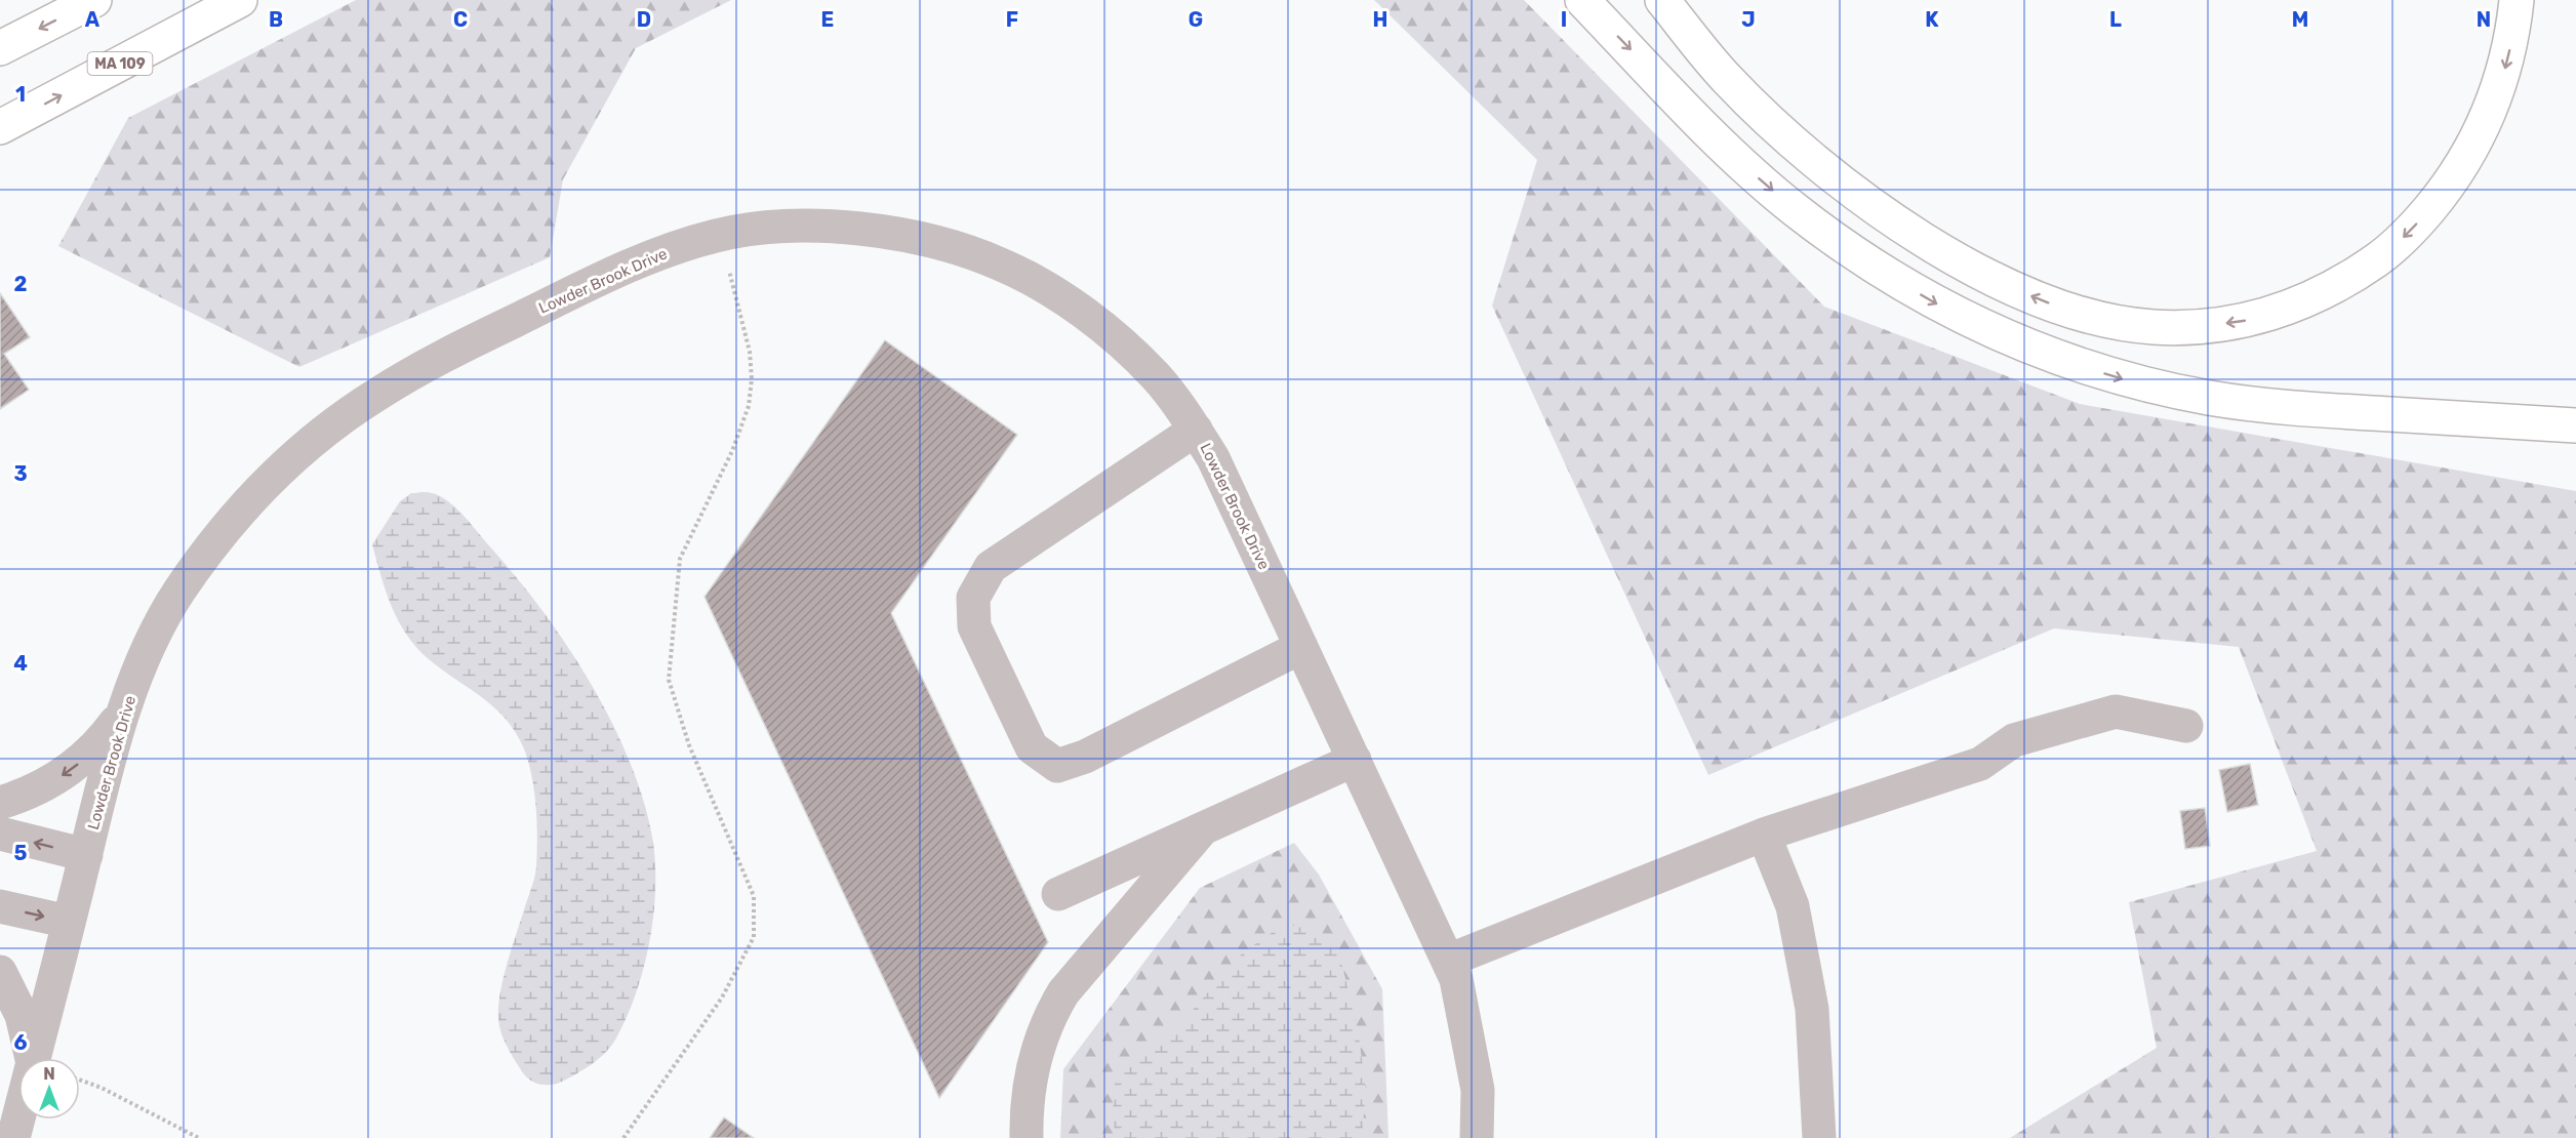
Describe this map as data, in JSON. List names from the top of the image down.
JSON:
{
  "streets": {
    "main road": ["MA 109"],
    "street": ["Lowder Brook Drive"]
  },
  "north": "top",
  "grid": {
    "columns": [
      "A",
      "B",
      "C",
      "D",
      "E",
      "F",
      "G",
      "H",
      "I",
      "J",
      "K",
      "L",
      "M",
      "N"
    ],
    "rows": [
      "1",
      "2",
      "3",
      "4",
      "5",
      "6"
    ]
  }
}
